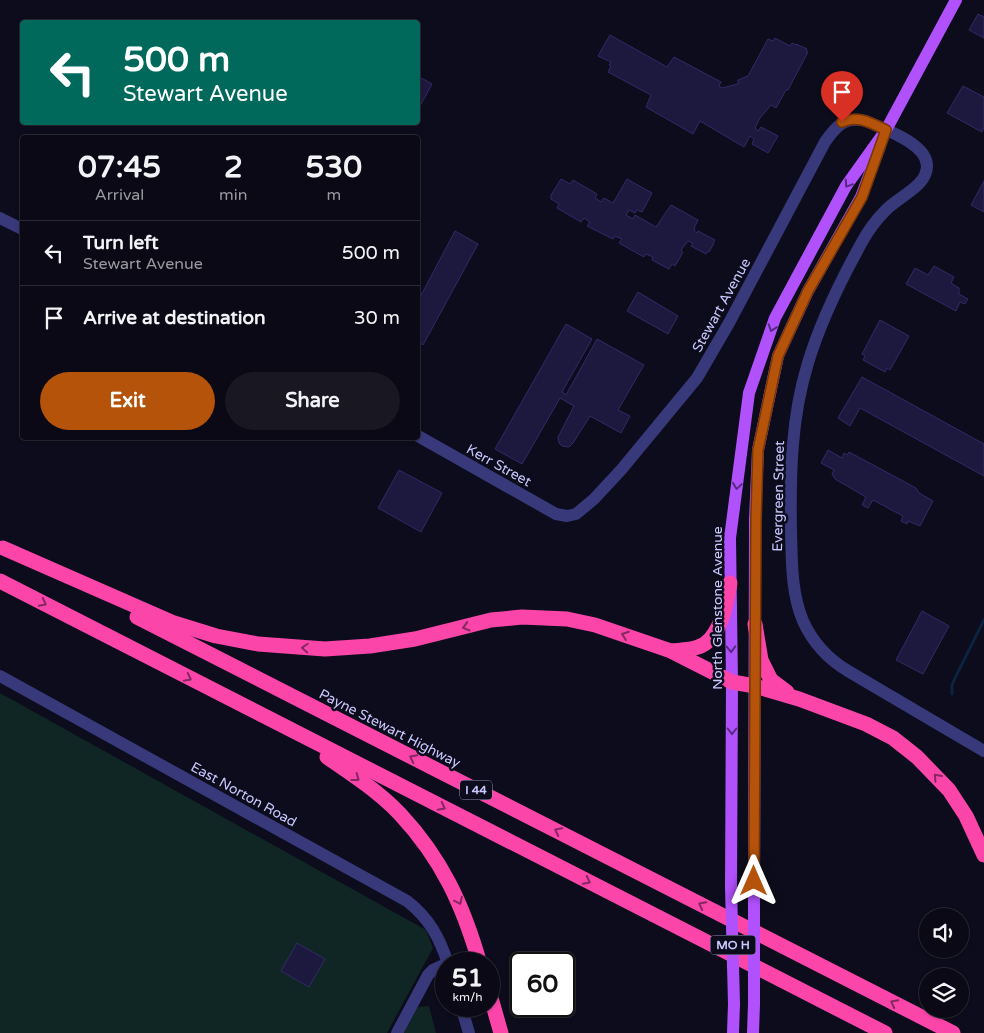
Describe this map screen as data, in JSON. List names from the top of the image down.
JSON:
{
  "streets": {
    "highway": ["Payne Stewart Highway", "I 44"],
    "main road": ["North Glenstone Avenue", "MO H"],
    "street": [
      "Stewart Avenue",
      "Kerr Street",
      "Evergreen Street",
      "East Norton Road"
    ]
  },
  "crossings": [
    ["Stewart Avenue", "Kerr Street"],
    ["Stewart Avenue", "Evergreen Street"],
    ["Stewart Avenue", "North Glenstone Avenue"],
    ["Evergreen Street", "North Glenstone Avenue"]
  ],
  "page": {
    "turn": ["500 m", "Stewart Avenue"],
    "eta": [
      "07:45",
      "Arrival",
      "2",
      "min",
      "530",
      "m"
    ],
    "list": [
      {
        "name": "Turn left",
        "note": "Stewart Avenue",
        "value": "500 m"
      },
      {
        "name": "Arrive at destination",
        "value": "30 m"
      }
    ],
    "buttons": ["Exit", "Share"],
    "speed": "51 km/h",
    "limit": "60"
  }
}
